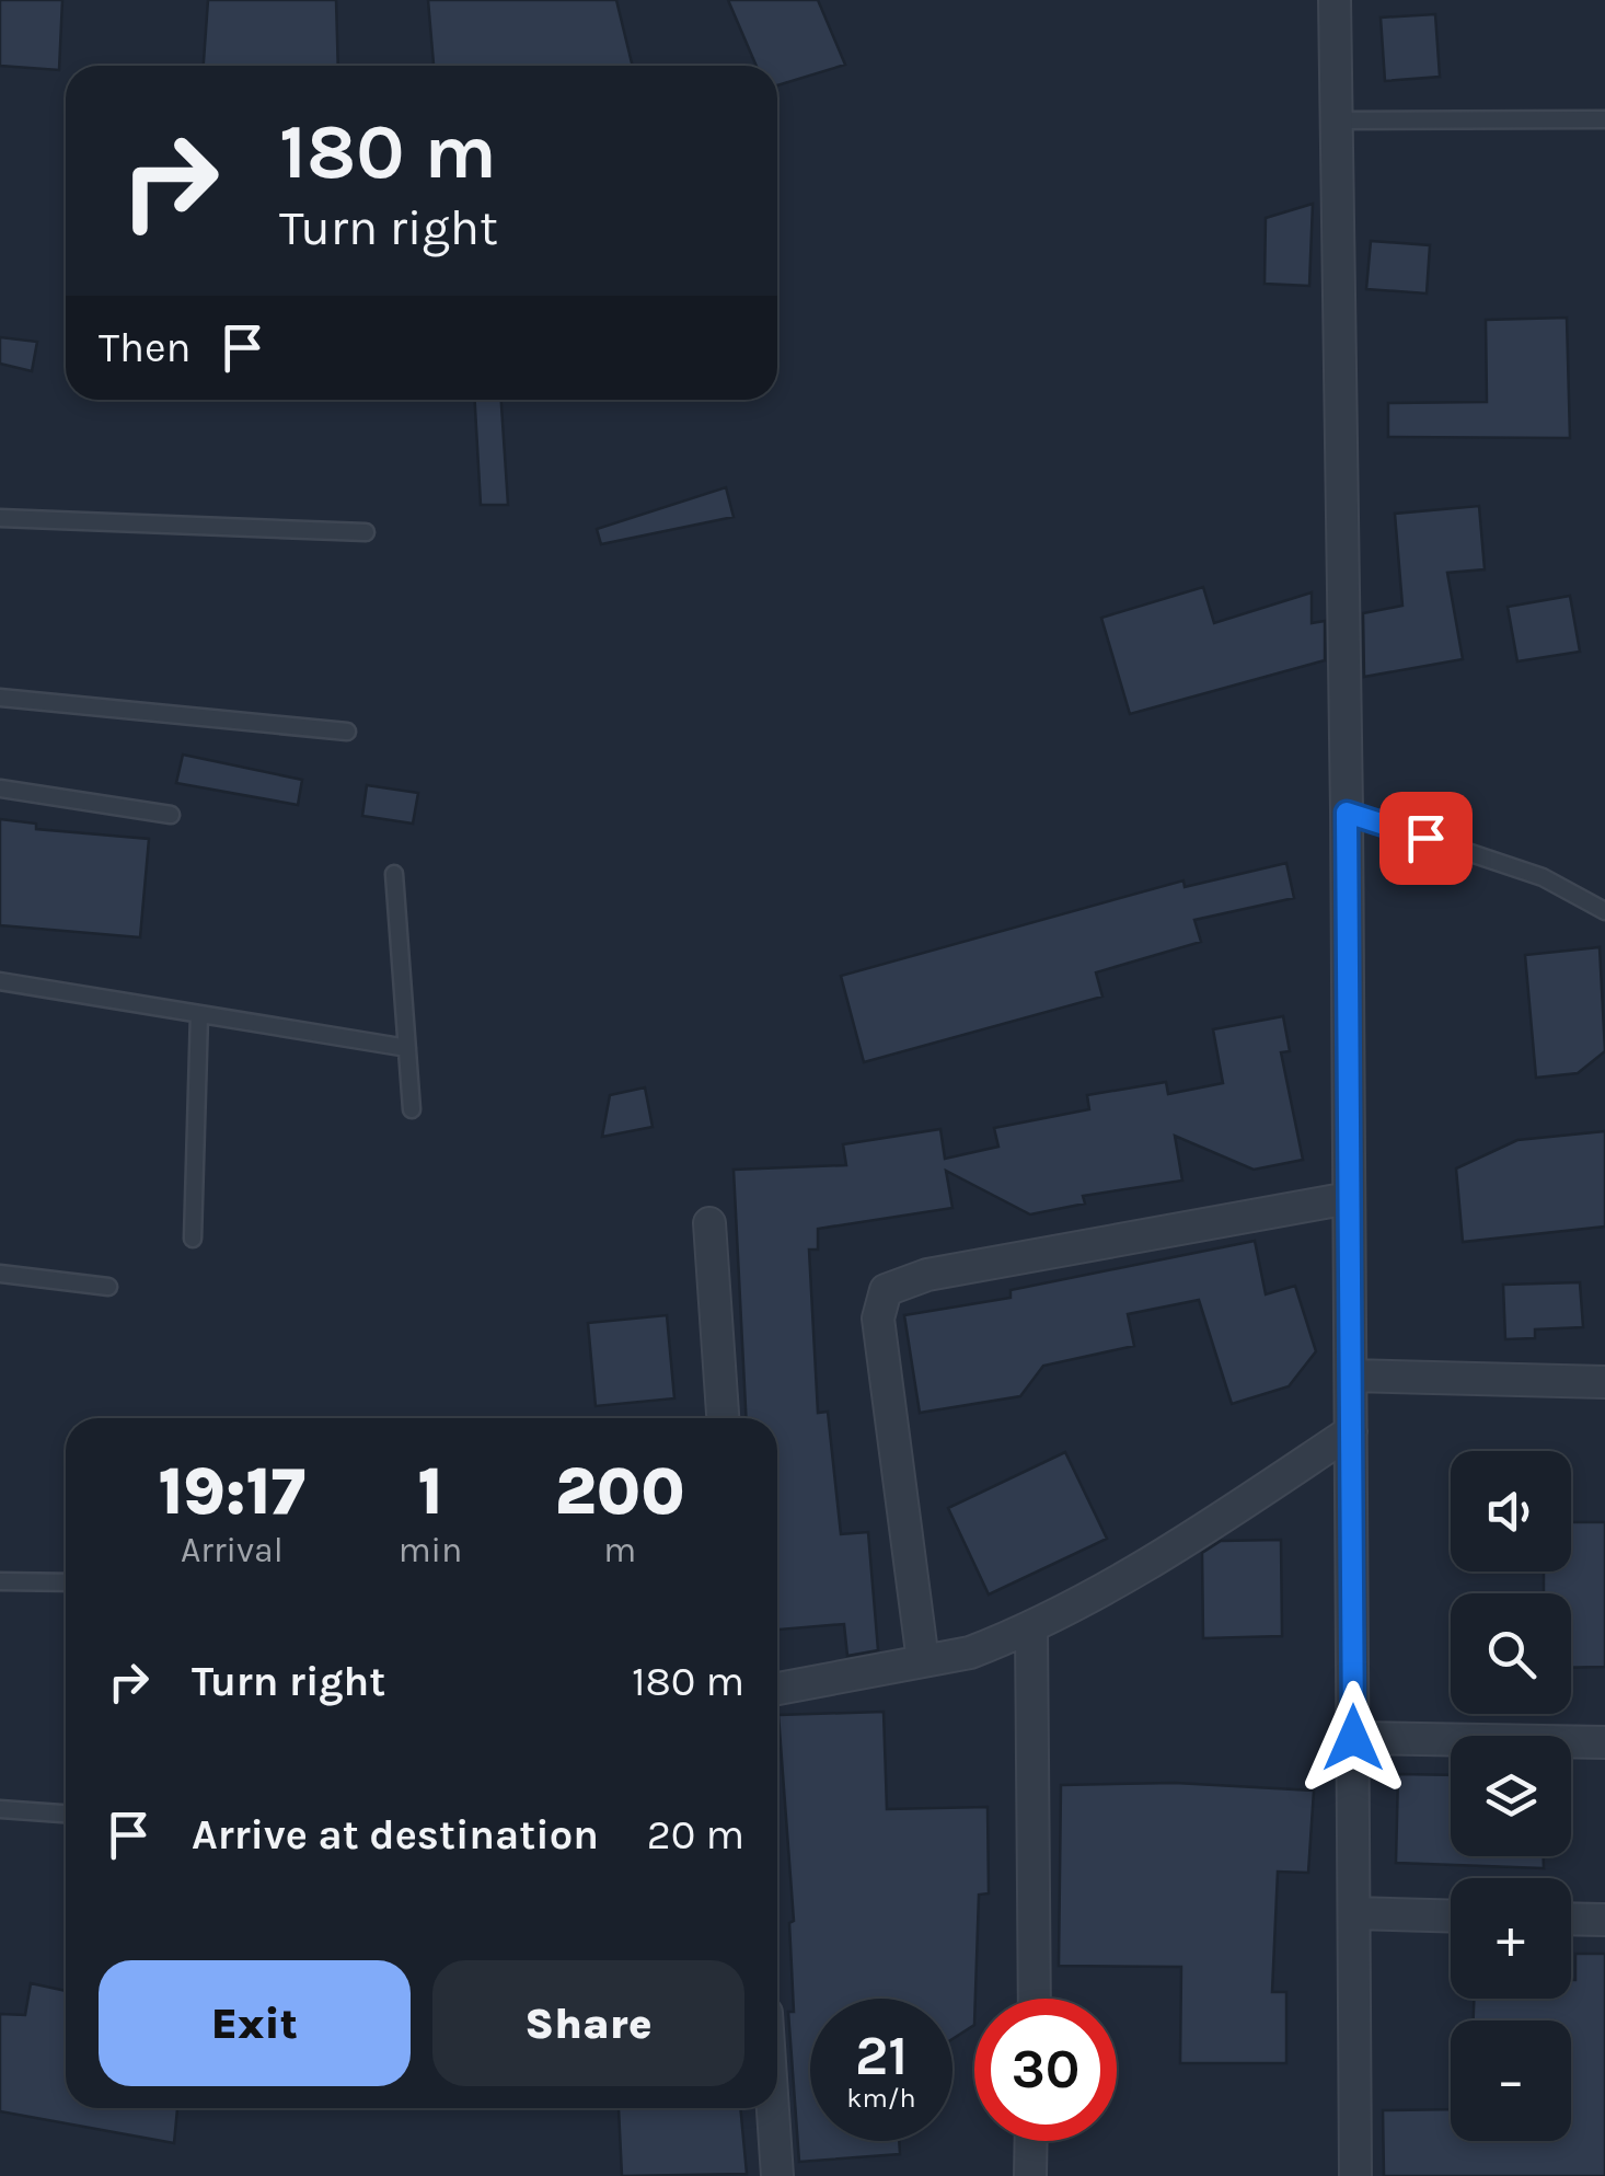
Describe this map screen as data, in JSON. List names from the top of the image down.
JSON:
{
  "page": {
    "turn": ["180 m", "Turn right"],
    "then": "Then",
    "eta": [
      "19:17",
      "Arrival",
      "1",
      "min",
      "200",
      "m"
    ],
    "map_buttons": ["+", "−"],
    "list": [
      {
        "name": "Turn right",
        "value": "180 m"
      },
      {
        "name": "Arrive at destination",
        "value": "20 m"
      }
    ],
    "buttons": ["Exit", "Share"],
    "speed": "21 km/h",
    "limit": "30"
  }
}
